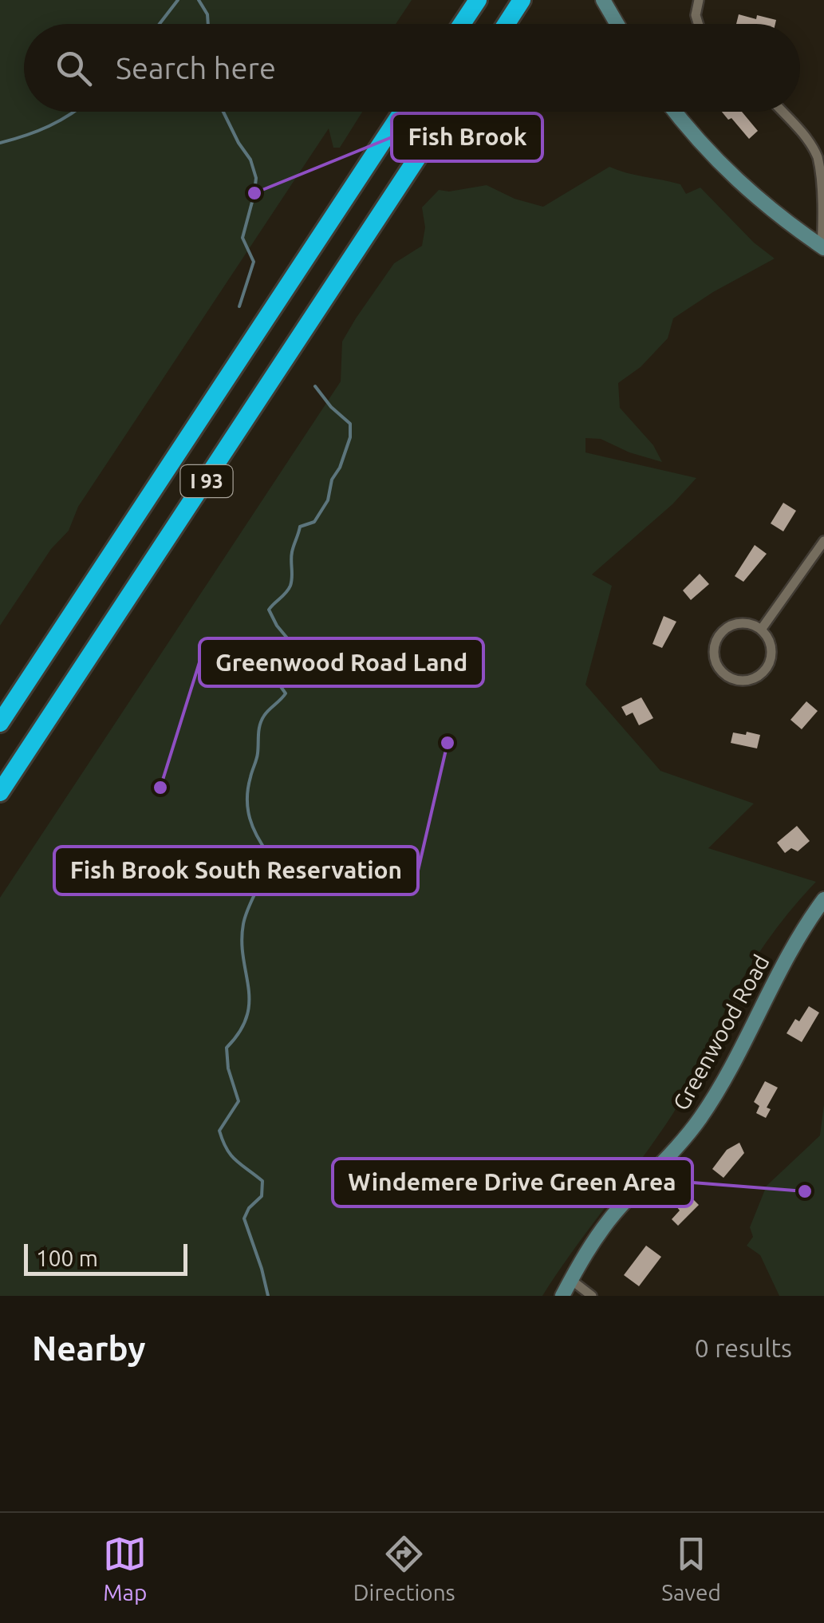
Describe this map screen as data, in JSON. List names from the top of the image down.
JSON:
{
  "streets": {
    "highway": ["I 93"],
    "street": ["Greenwood Road"]
  },
  "places": [
    "Fish Brook",
    "Fish Brook South Reservation",
    "Greenwood Road Land",
    "Windemere Drive Green Area"
  ],
  "scale_bar": "100 m",
  "page": {
    "search": "Search here",
    "scale": "100 m",
    "heading": ["Nearby", "0 results"],
    "nav": ["Map", "Directions", "Saved"]
  }
}
